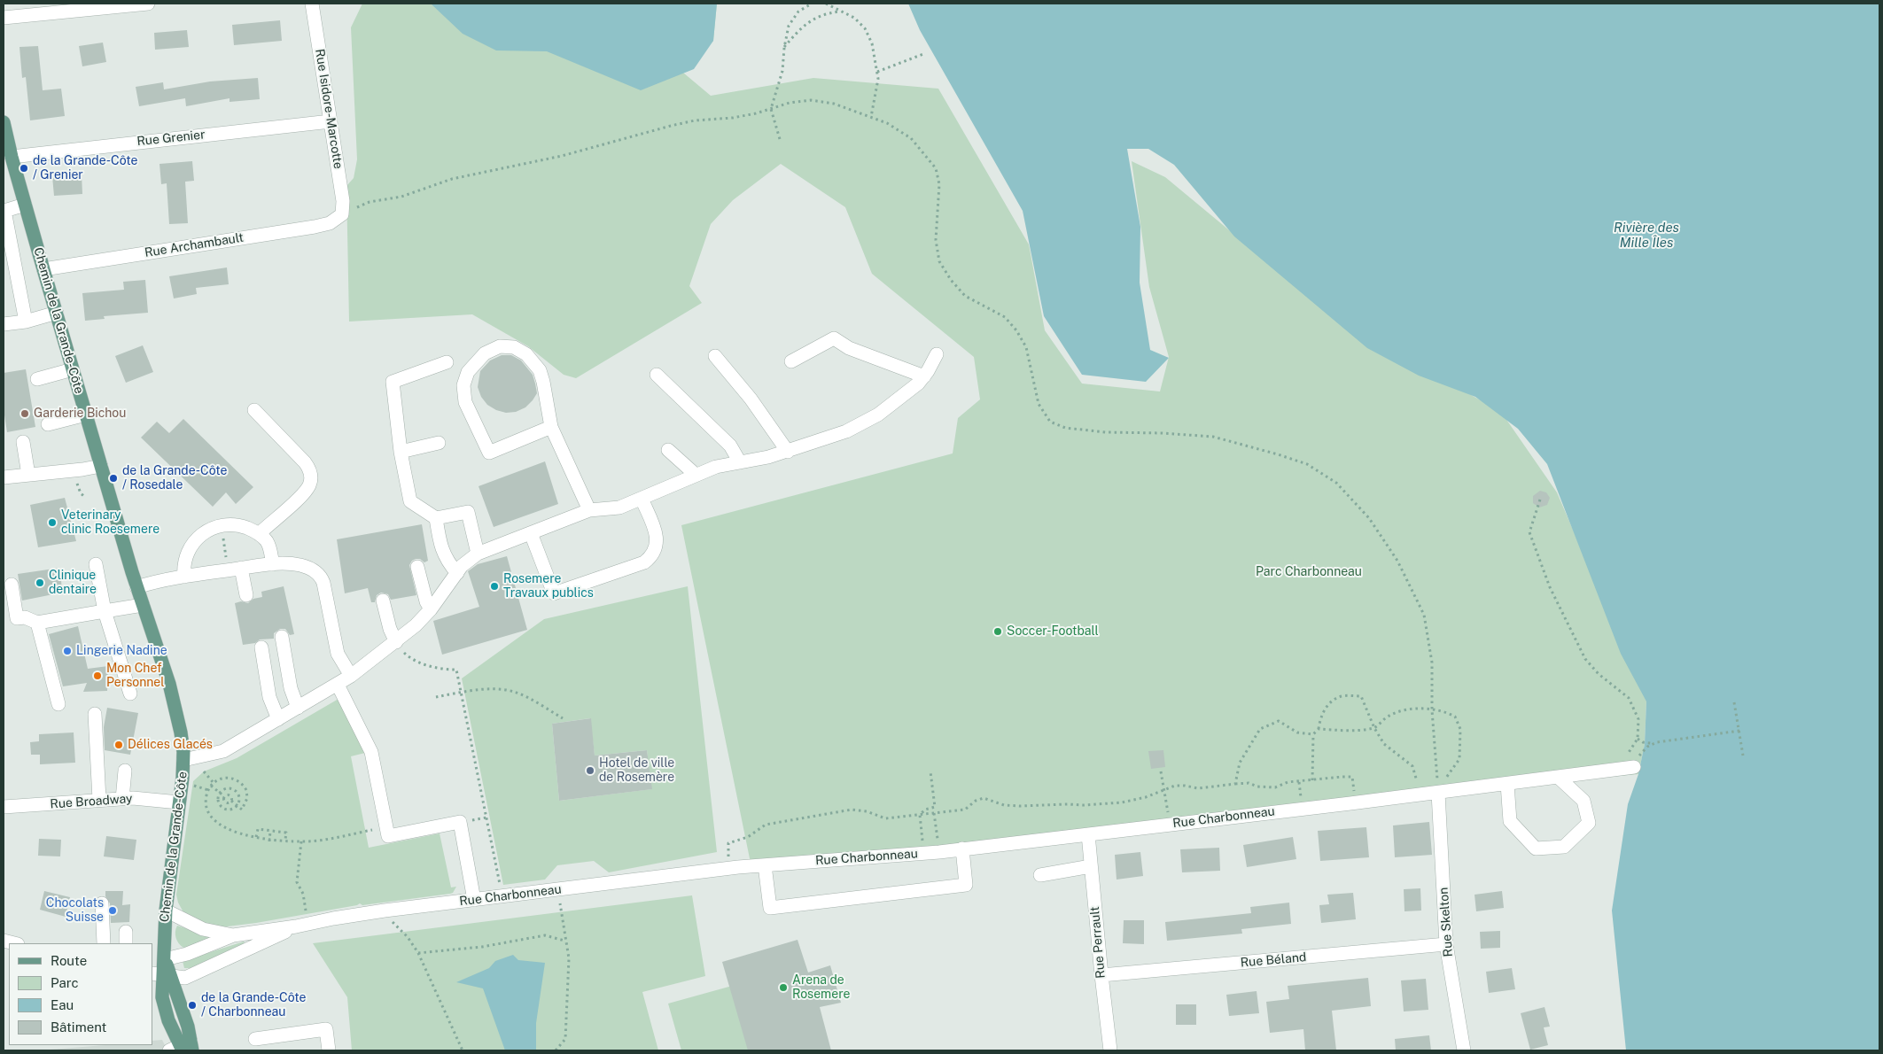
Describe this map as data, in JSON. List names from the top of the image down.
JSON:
{
  "streets": {
    "main road": ["Chemin de la Grande-Côte"],
    "street": [
      "Rue Isidore-Marcotte",
      "Rue Grenier",
      "Rue Archambault",
      "Rue Broadway",
      "Rue Charbonneau",
      "Rue Skelton",
      "Rue Perrault",
      "Rue Béland"
    ]
  },
  "crossings": [
    ["Rue Isidore-Marcotte", "Rue Grenier"],
    ["Rue Isidore-Marcotte", "Rue Archambault"],
    ["Rue Grenier", "Chemin de la Grande-Côte"],
    ["Rue Archambault", "Chemin de la Grande-Côte"],
    ["Chemin de la Grande-Côte", "Rue Broadway"],
    ["Chemin de la Grande-Côte", "Rue Charbonneau"],
    ["Rue Charbonneau", "Rue Skelton"],
    ["Rue Charbonneau", "Rue Perrault"],
    ["Rue Skelton", "Rue Béland"],
    ["Rue Perrault", "Rue Béland"]
  ],
  "water": ["Rivière des Mille Îles"],
  "parks": ["Parc Charbonneau"],
  "places": [
    "de la Grande-Côte / Grenier",
    "Garderie Bichou",
    "de la Grande-Côte / Rosedale",
    "Veterinary clinic Roesemere",
    "Clinique dentaire",
    "Rosemere Travaux publics",
    "Soccer-Football",
    "Lingerie Nadine",
    "Mon Chef Personnel",
    "Délices Glacés",
    "Hotel de ville de Rosemère",
    "Chocolats Suisse",
    "Arena de Rosemere",
    "de la Grande-Côte / Charbonneau"
  ],
  "legend": [
    "Route",
    "Parc",
    "Eau",
    "Bâtiment"
  ]
}
